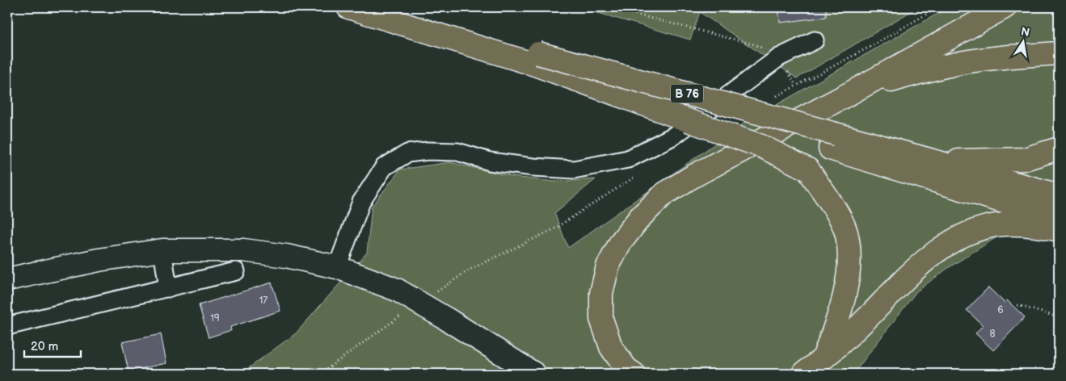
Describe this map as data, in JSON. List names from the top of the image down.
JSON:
{
  "streets": {
    "highway": ["B 76"]
  },
  "house_numbers": [
    "17",
    "6",
    "19",
    "8"
  ],
  "scale_bar": "20 m",
  "north": "top"
}
